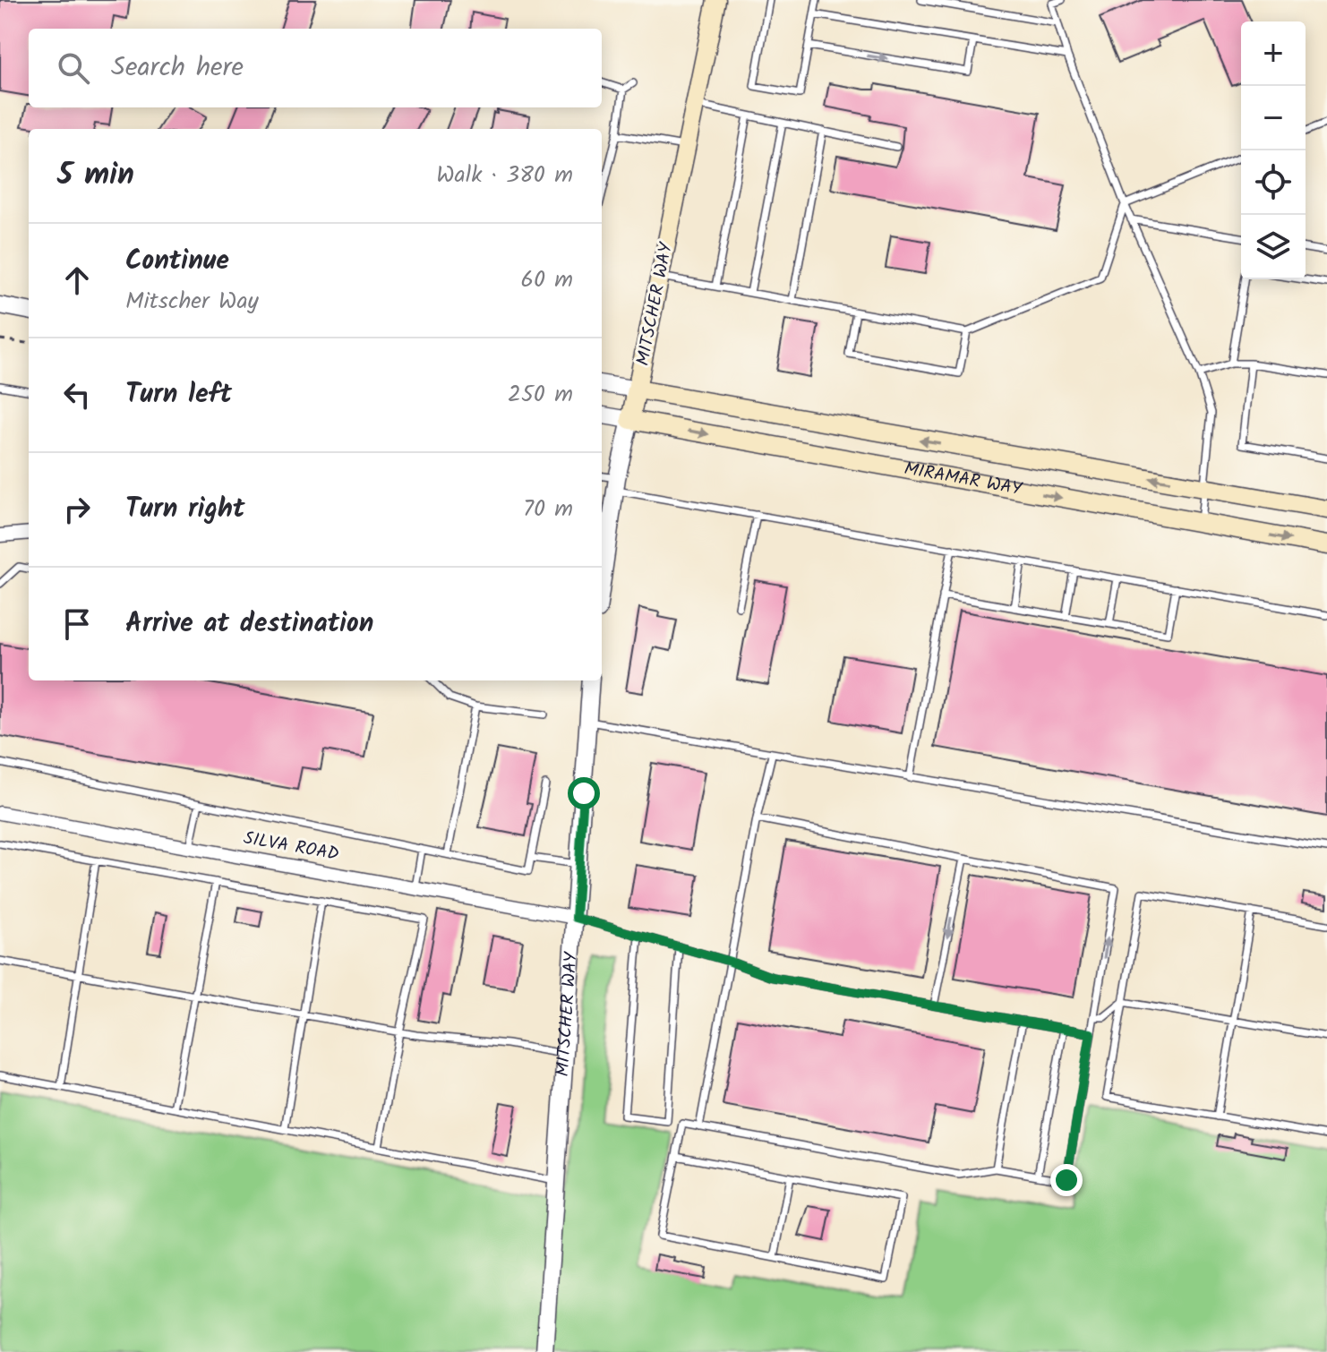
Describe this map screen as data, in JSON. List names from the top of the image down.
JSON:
{
  "streets": {
    "main road": ["MITSCHER WAY", "MIRAMAR WAY"],
    "street": ["SILVA ROAD"]
  },
  "crossings": [
    ["MITSCHER WAY", "MIRAMAR WAY"],
    ["MITSCHER WAY", "SILVA ROAD"]
  ],
  "page": {
    "map_buttons": ["+", "−"],
    "search": "Search here",
    "heading": ["5 min", "Walk · 380 m"],
    "list": [
      ["Continue", "Mitscher Way", "60 m"],
      ["Turn left", "250 m"],
      ["Turn right", "70 m"],
      "Arrive at destination"
    ]
  }
}
